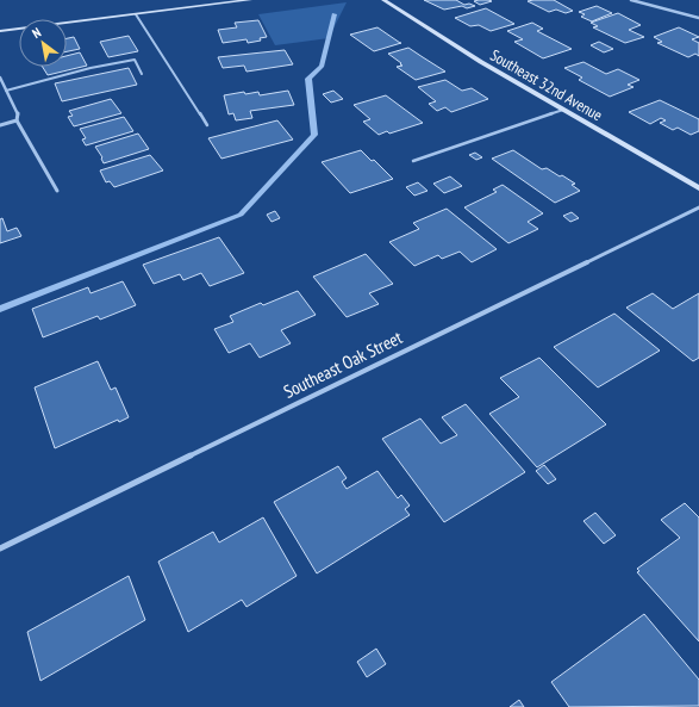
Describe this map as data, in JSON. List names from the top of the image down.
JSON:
{
  "streets": {
    "main road": ["Southeast 32nd Avenue"],
    "street": ["Southeast Oak Street"]
  },
  "north": "top left"
}
